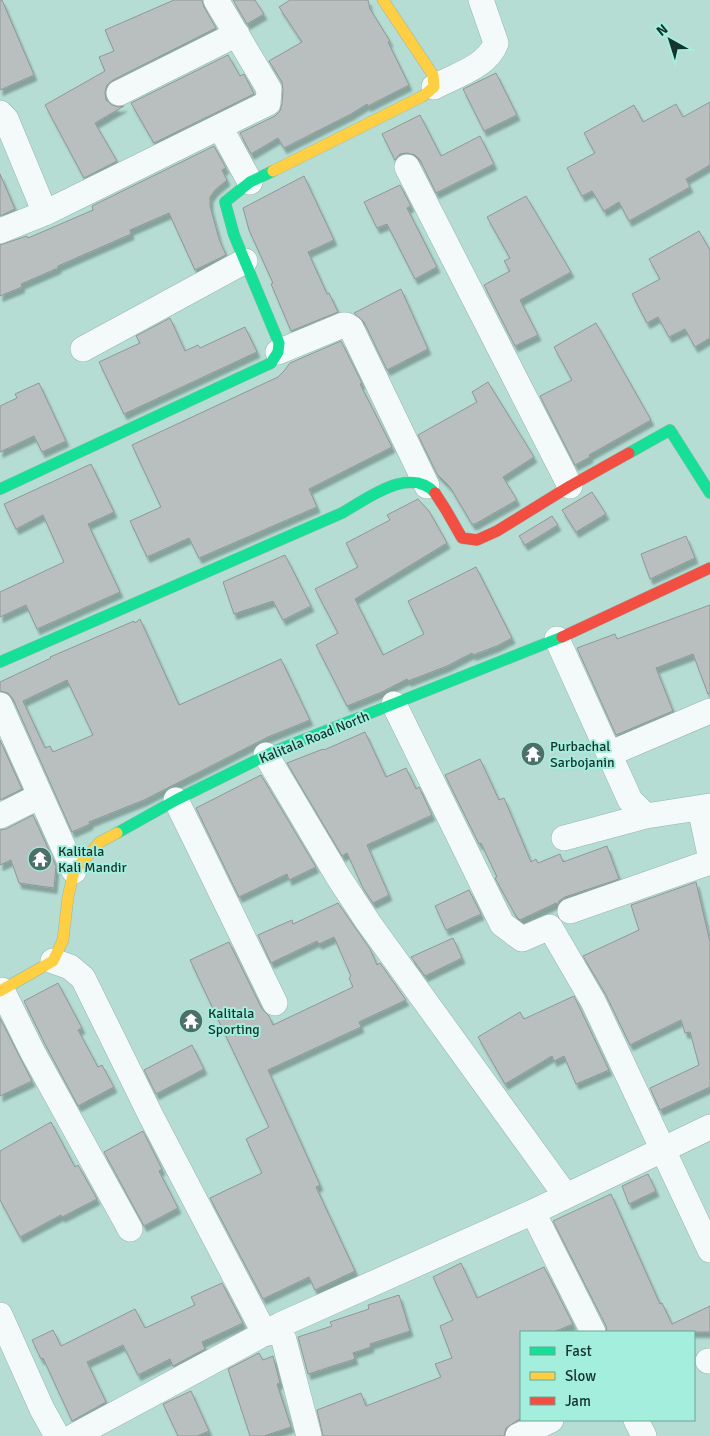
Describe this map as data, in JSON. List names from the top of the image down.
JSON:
{
  "streets": {
    "street": ["Kalitala Road North"]
  },
  "places": {
    "temple": ["Purbachal Sarbojanin", "Kalitala Kali Mandir", "Kalitala Sporting"]
  },
  "legend": ["Fast", "Slow", "Jam"],
  "north": "top left"
}
